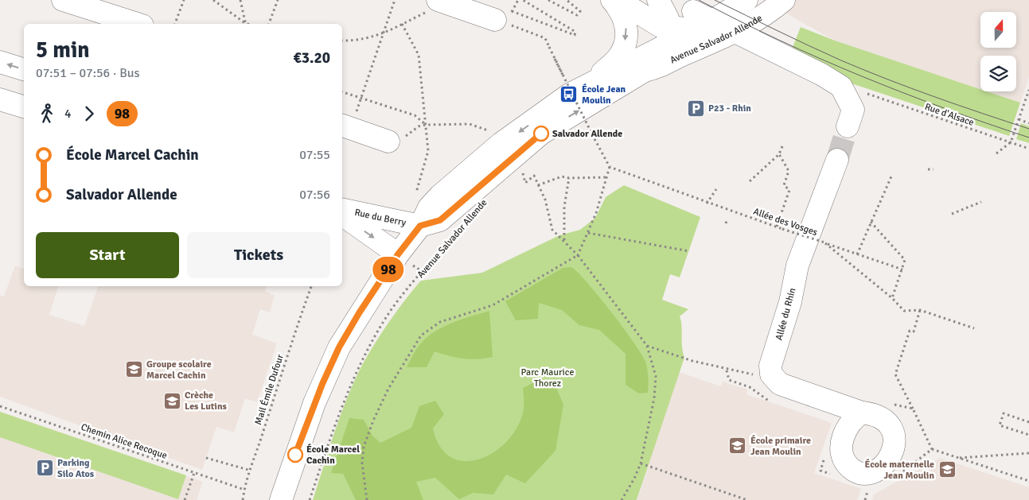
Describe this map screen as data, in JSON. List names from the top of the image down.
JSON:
{
  "streets": {
    "street": ["Avenue Salvador Allende", "Rue du Berry", "Allée du Rhin"],
    "path": [
      "Rue d'Alsace",
      "Allée des Vosges",
      "Mail Émile Dufour",
      "Chemin Alice Recoque"
    ]
  },
  "crossings": [
    ["Avenue Salvador Allende", "Rue du Berry"],
    ["Mail Émile Dufour", "Chemin Alice Recoque"]
  ],
  "parks": ["Parc Maurice Thorez"],
  "places": {
    "bus stop": ["École Jean Moulin"],
    "parking": ["P23 - Rhin", "Parking Silo Atos"],
    "other": ["Salvador Allende", "École Marcel Cachin"],
    "school or university": [
      "Groupe scolaire Marcel Cachin",
      "Crèche Les Lutins",
      "École primaire Jean Moulin",
      "École maternelle Jean Moulin"
    ]
  },
  "lines": ["bus line 98"],
  "north": "top",
  "page": {
    "on_map": "98",
    "heading": ["5 min", "07:51 – 07:56 · Bus", "€3.20"],
    "legs": ["4", "98"],
    "list": [
      {
        "name": "École Marcel Cachin",
        "value": "07:55"
      },
      {
        "name": "Salvador Allende",
        "value": "07:56"
      }
    ],
    "buttons": ["Start", "Tickets"]
  }
}
